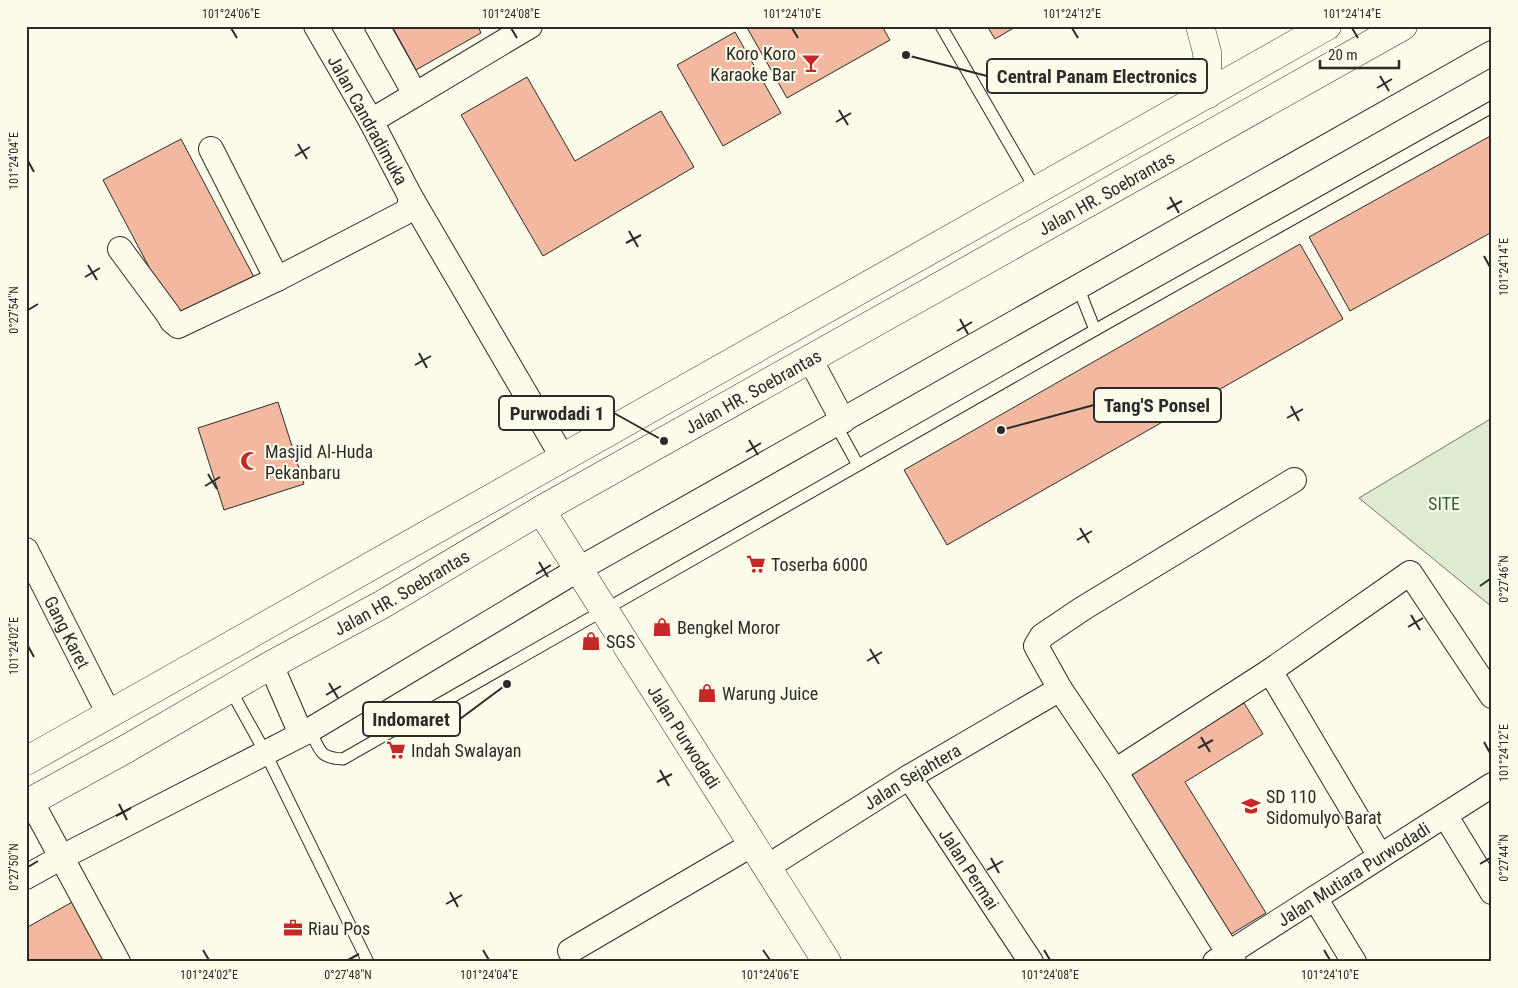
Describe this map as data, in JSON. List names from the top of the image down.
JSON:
{
  "streets": {
    "main road": ["Jalan HR. Soebrantas", "Jalan Purwodadi"],
    "street": [
      "Jalan Candradimuka",
      "Gang Karet",
      "Jalan Sejahtera",
      "Jalan Permai",
      "Jalan Mutiara Purwodadi"
    ]
  },
  "crossings": [
    ["Jalan Candradimuka", "Jalan HR. Soebrantas"],
    ["Jalan HR. Soebrantas", "Gang Karet"],
    ["Jalan HR. Soebrantas", "Jalan Purwodadi"],
    ["Jalan Purwodadi", "Jalan Sejahtera"],
    ["Jalan Sejahtera", "Jalan Permai"]
  ],
  "parks": ["SITE"],
  "places": {
    "other": [
      "Central Panam Electronics",
      "Tang'S Ponsel",
      "Purwodadi 1",
      "Indomaret"
    ],
    "bar": ["Koro Koro Karaoke Bar"],
    "mosque": ["Masjid Al-Huda Pekanbaru"],
    "supermarket": ["Toserba 6000", "Indah Swalayan"],
    "shop": ["Bengkel Moror", "SGS", "Warung Juice"],
    "school or university": ["SD 110 Sidomulyo Barat"],
    "office": ["Riau Pos"]
  },
  "scale_bar": "20 m",
  "coordinates": [
    "101°24'06\"E",
    "101°24'08\"E",
    "101°24'10\"E",
    "101°24'12\"E",
    "101°24'14\"E",
    "101°24'04\"E",
    "0°27'54\"N",
    "0°27'46\"N",
    "101°24'02\"E",
    "0°27'44\"N",
    "0°27'50\"N",
    "0°27'48\"N"
  ]
}
